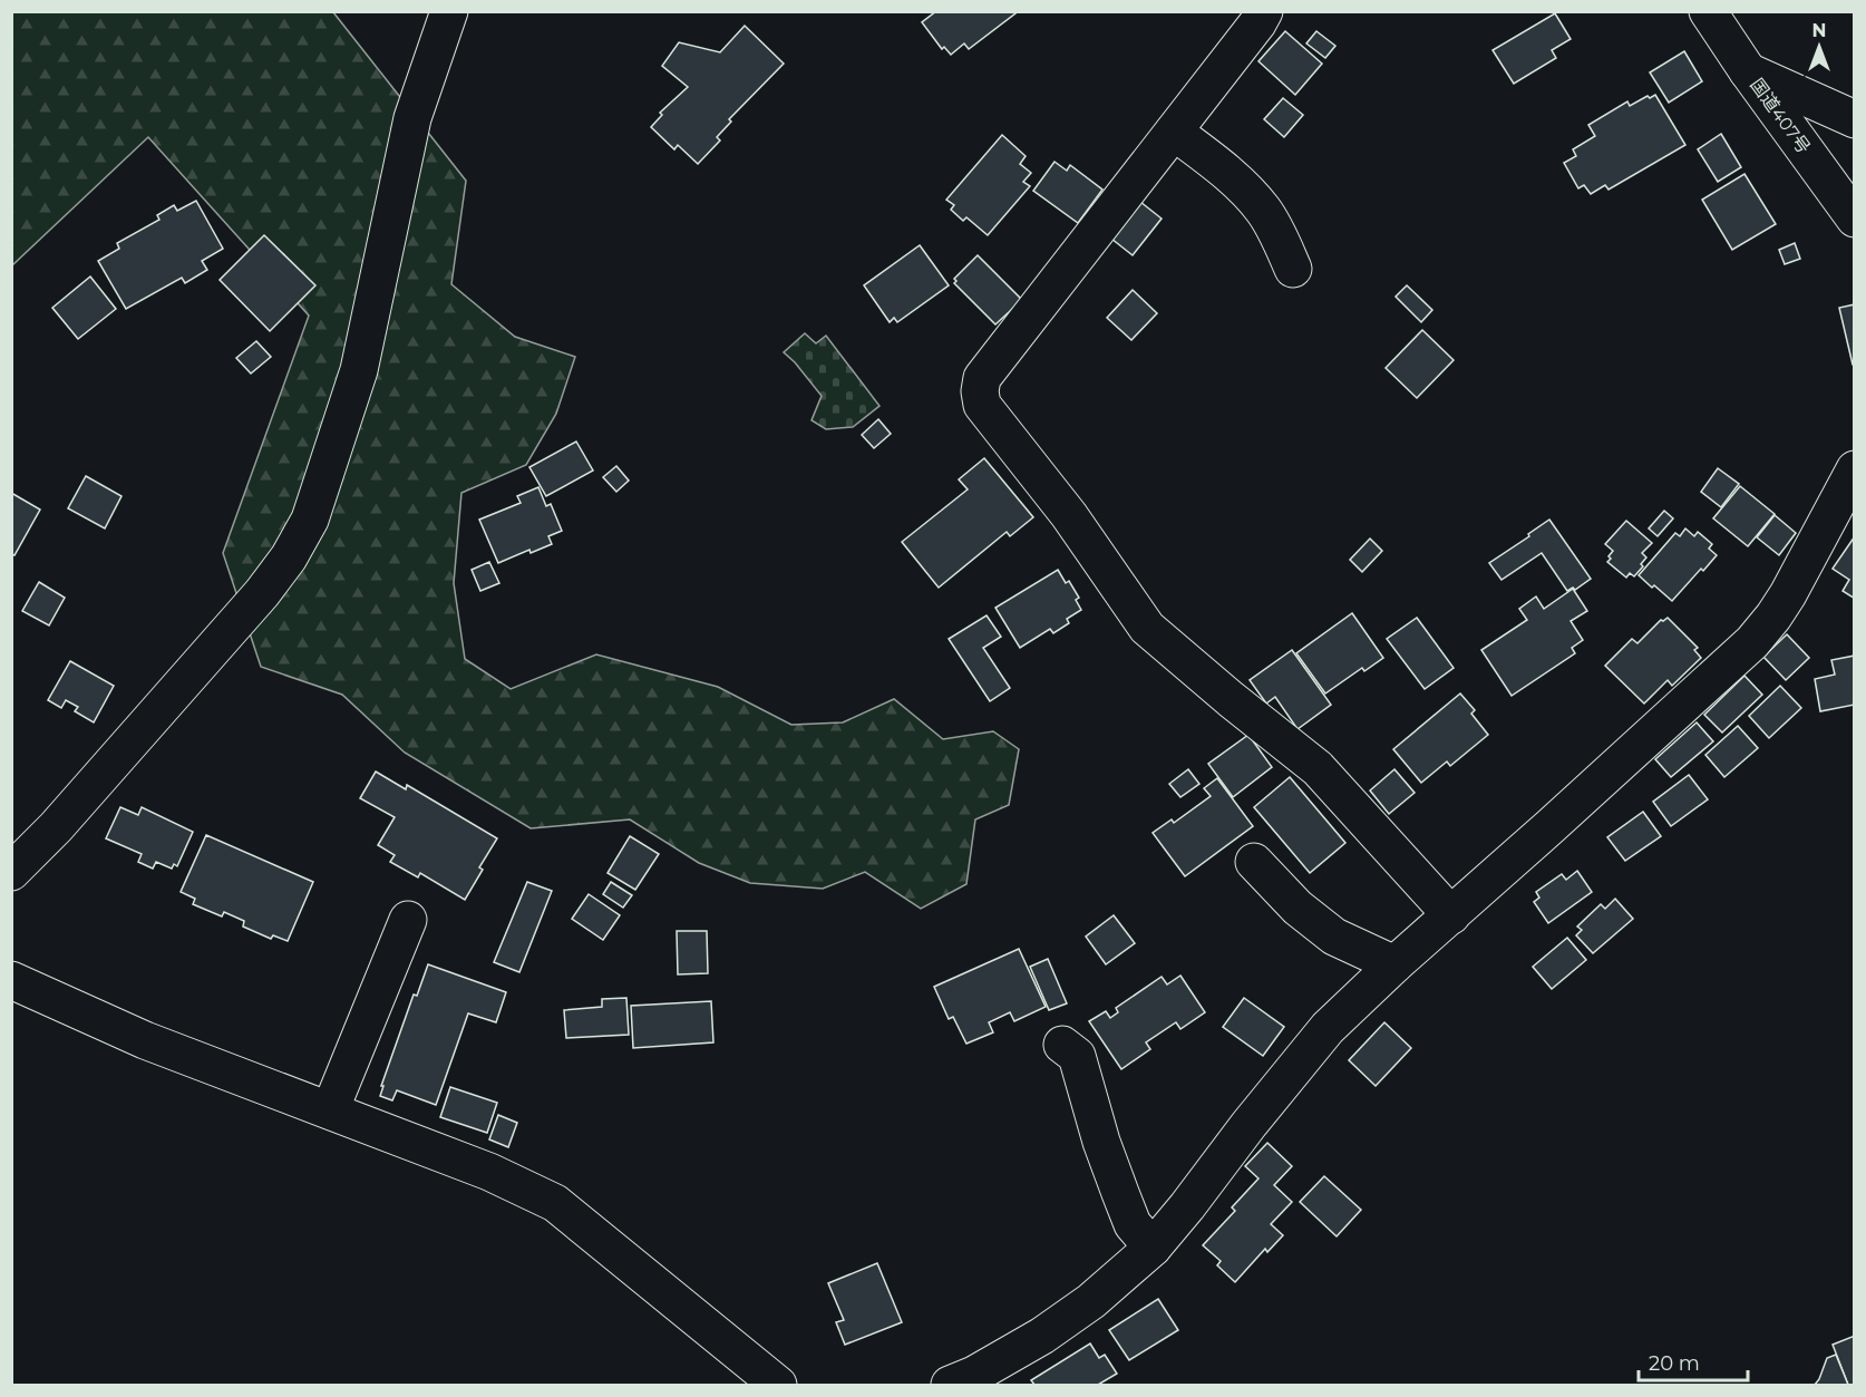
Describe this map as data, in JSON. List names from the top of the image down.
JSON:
{
  "streets": {
    "main road": ["国道407号"]
  },
  "scale_bar": "20 m",
  "north": "top"
}
